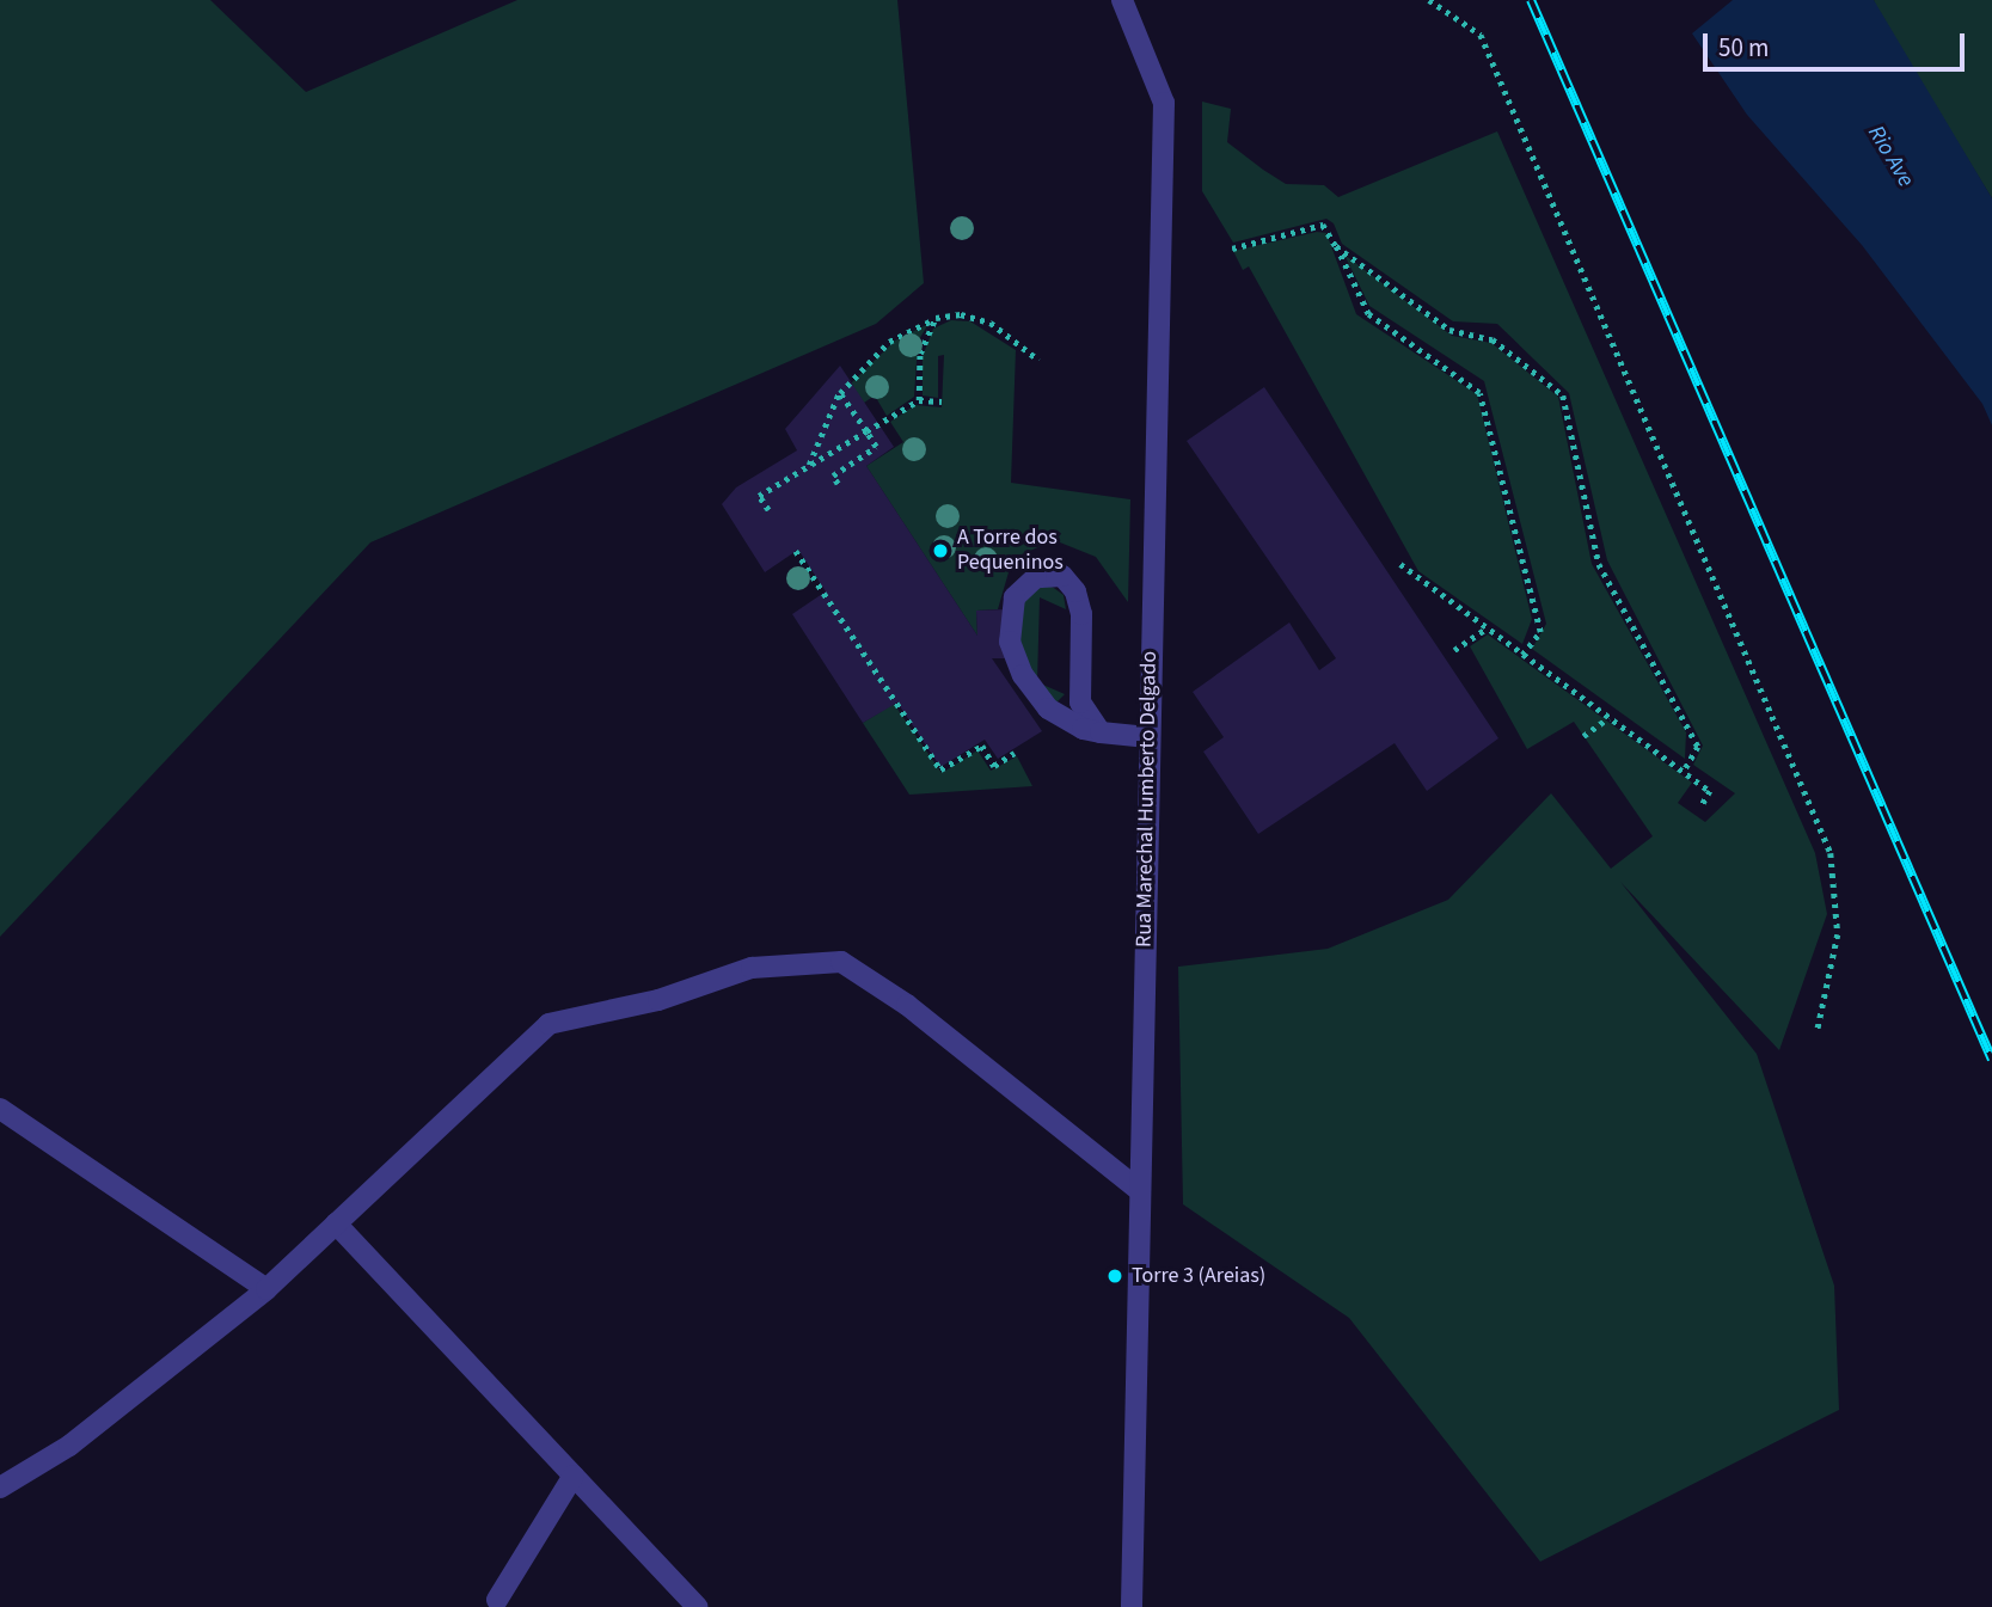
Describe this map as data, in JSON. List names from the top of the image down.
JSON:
{
  "streets": {
    "street": ["Rua Marechal Humberto Delgado"]
  },
  "water": ["Rio Ave"],
  "places": ["A Torre dos Pequeninos", "Torre 3 (Areias)"],
  "scale_bar": "50 m"
}
